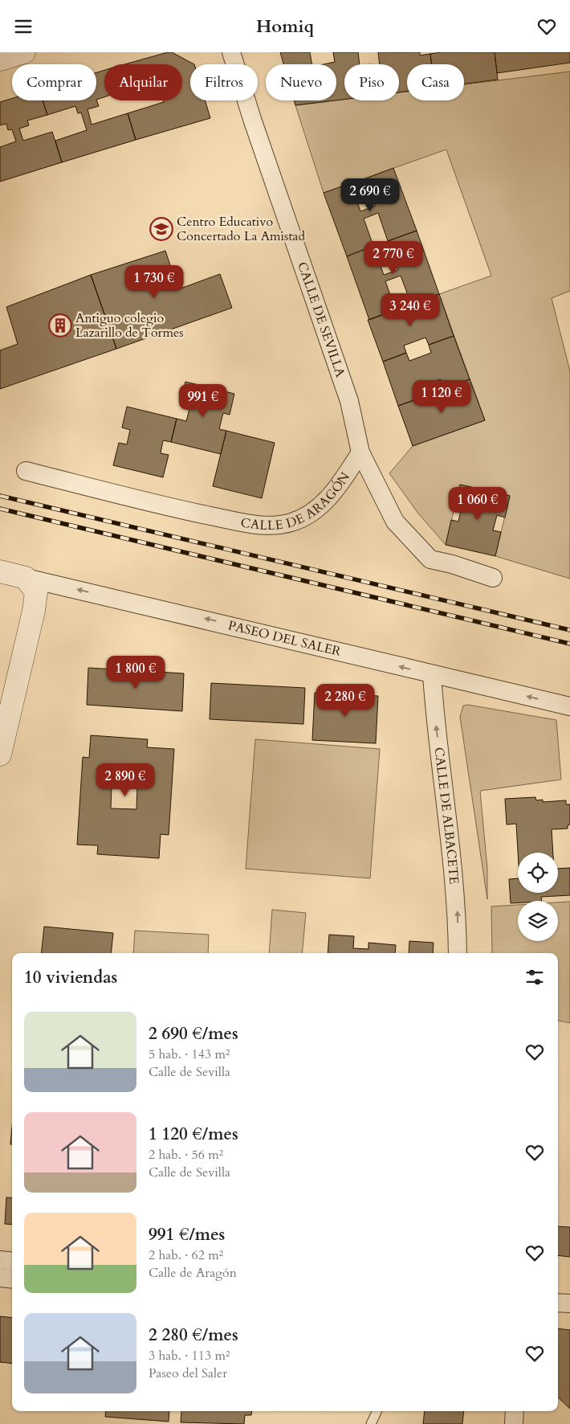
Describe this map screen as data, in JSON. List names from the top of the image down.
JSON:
{
  "streets": {
    "street": [
      "CALLE DE SEVILLA",
      "CALLE DE ARAGÓN",
      "PASEO DEL SALER",
      "CALLE DE ALBACETE"
    ]
  },
  "crossings": [
    ["CALLE DE SEVILLA", "CALLE DE ARAGÓN"],
    ["PASEO DEL SALER", "CALLE DE ALBACETE"]
  ],
  "one_way": ["PASEO DEL SALER", "CALLE DE ALBACETE"],
  "places": {
    "school or university": ["Centro Educativo Concertado La Amistad"],
    "building": ["Antiguo colegio Lazarillo de Tormes"]
  },
  "page": {
    "header": "Homiq",
    "chip": [
      "Comprar",
      "Alquilar",
      "Filtros",
      "Nuevo",
      "Piso",
      "Casa"
    ],
    "price": [
      "2 690 €",
      "2 770 €",
      "1 730 €",
      "3 240 €",
      "1 120 €",
      "991 €",
      "1 060 €",
      "1 800 €",
      "2 280 €",
      "2 890 €"
    ],
    "heading": "10 viviendas",
    "list": [
      {
        "name": "2 690 €/mes",
        "note": "5 hab. · 143 m² · Calle de Sevilla"
      },
      {
        "name": "1 120 €/mes",
        "note": "2 hab. · 56 m² · Calle de Sevilla"
      },
      {
        "name": "991 €/mes",
        "note": "2 hab. · 62 m² · Calle de Aragón"
      },
      {
        "name": "2 280 €/mes",
        "note": "3 hab. · 113 m² · Paseo del Saler"
      }
    ]
  }
}
